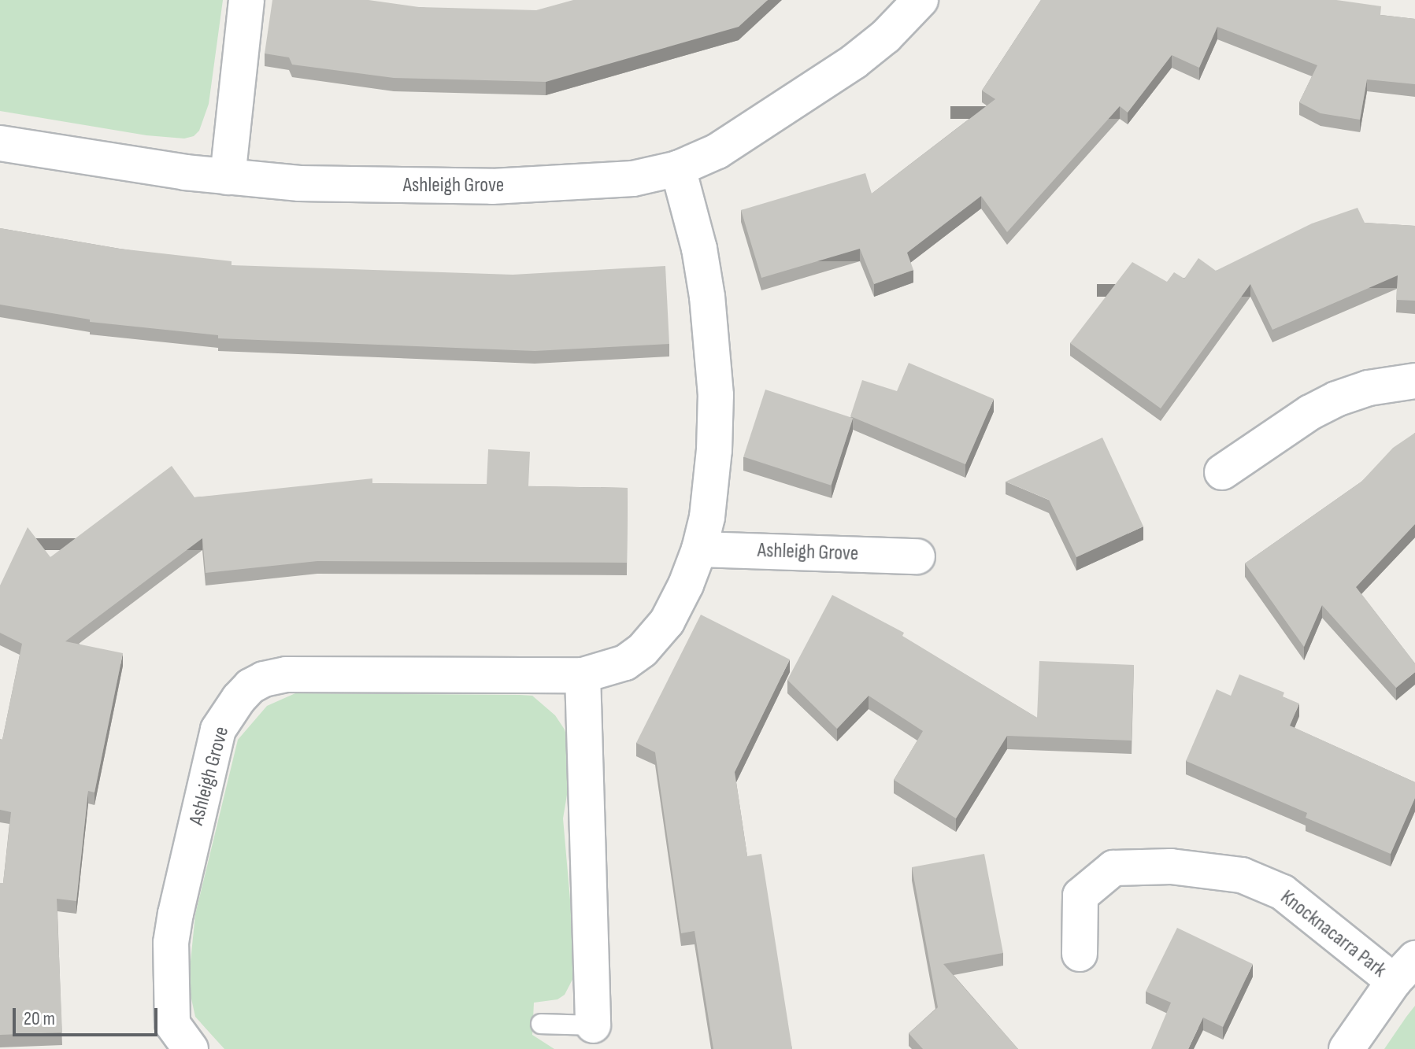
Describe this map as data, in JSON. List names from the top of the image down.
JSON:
{
  "streets": {
    "street": ["Ashleigh Grove", "Knocknacarra Park"]
  },
  "scale_bar": "20 m"
}
